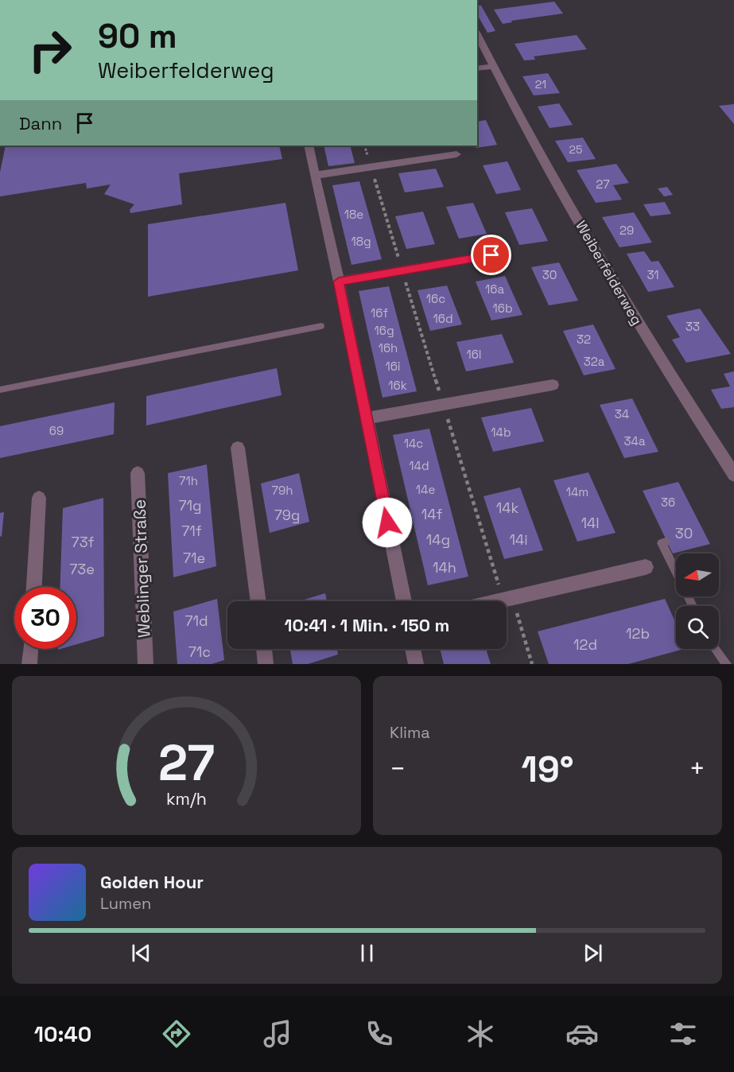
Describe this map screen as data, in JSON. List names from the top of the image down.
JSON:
{
  "streets": {
    "street": ["Weiberfelderweg", "Weblinger Straße"]
  },
  "house_numbers": [
    "21",
    "25",
    "27",
    "18e",
    "29",
    "18g",
    "30",
    "31",
    "16a",
    "16c",
    "16b",
    "16f",
    "16d",
    "33",
    "16g",
    "32",
    "16h",
    "16l",
    "32a",
    "16i",
    "16k",
    "34",
    "69",
    "14b",
    "34a",
    "14c",
    "14d",
    "71h",
    "14e",
    "79h",
    "14m",
    "36",
    "71g",
    "14k",
    "14f",
    "79g",
    "14l",
    "71f",
    "30",
    "14g",
    "14i",
    "73f",
    "71e",
    "14h",
    "73e",
    "71d",
    "12b",
    "12d",
    "71c"
  ],
  "north": "left",
  "page": {
    "turn": ["90 m", "Weiberfelderweg"],
    "then": "Dann",
    "limit": "30",
    "trip": "10:41 · 1 Min. · 150 m",
    "tile": "Klima",
    "heat": ["−", "19°", "+"],
    "song": ["Golden Hour", "Lumen"],
    "tabs": "10:40",
    "gauge": ["27", "km/h"]
  }
}
